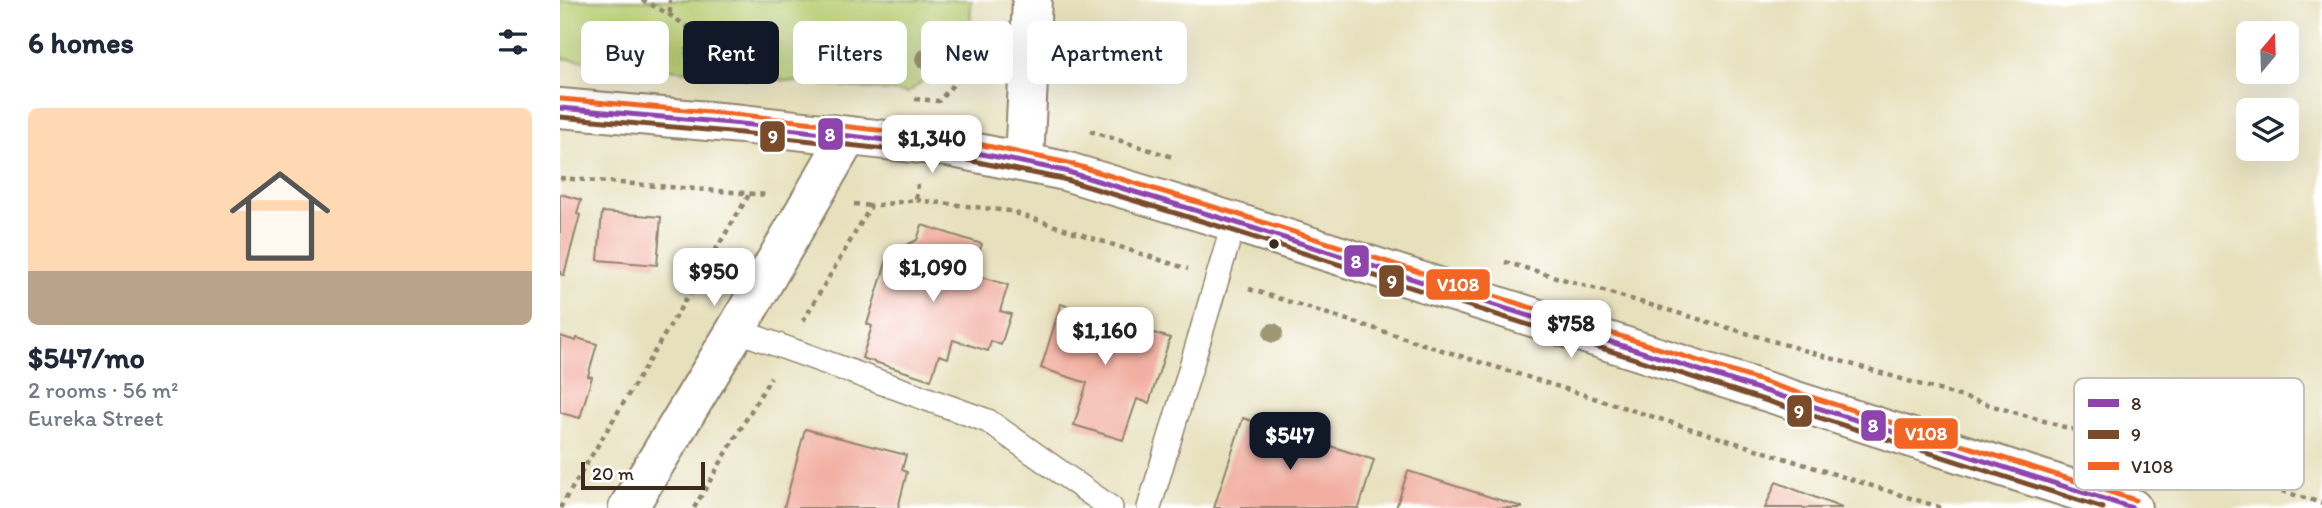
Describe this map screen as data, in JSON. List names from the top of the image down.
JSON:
{
  "lines": ["transit line V108", "transit line 8", "transit line 9"],
  "legend": ["8", "9", "V108"],
  "scale_bar": "20 m",
  "north": "top",
  "page": {
    "heading": "6 homes",
    "chip": [
      "Buy",
      "Rent",
      "Filters",
      "New",
      "Apartment"
    ],
    "list": [
      {
        "name": "$547/mo",
        "note": "2 rooms · 56 m² · Eureka Street"
      }
    ],
    "price": [
      "$1,340",
      "$1,090",
      "$950",
      "$758",
      "$1,160",
      "$547"
    ],
    "scale": "20 m"
  }
}
